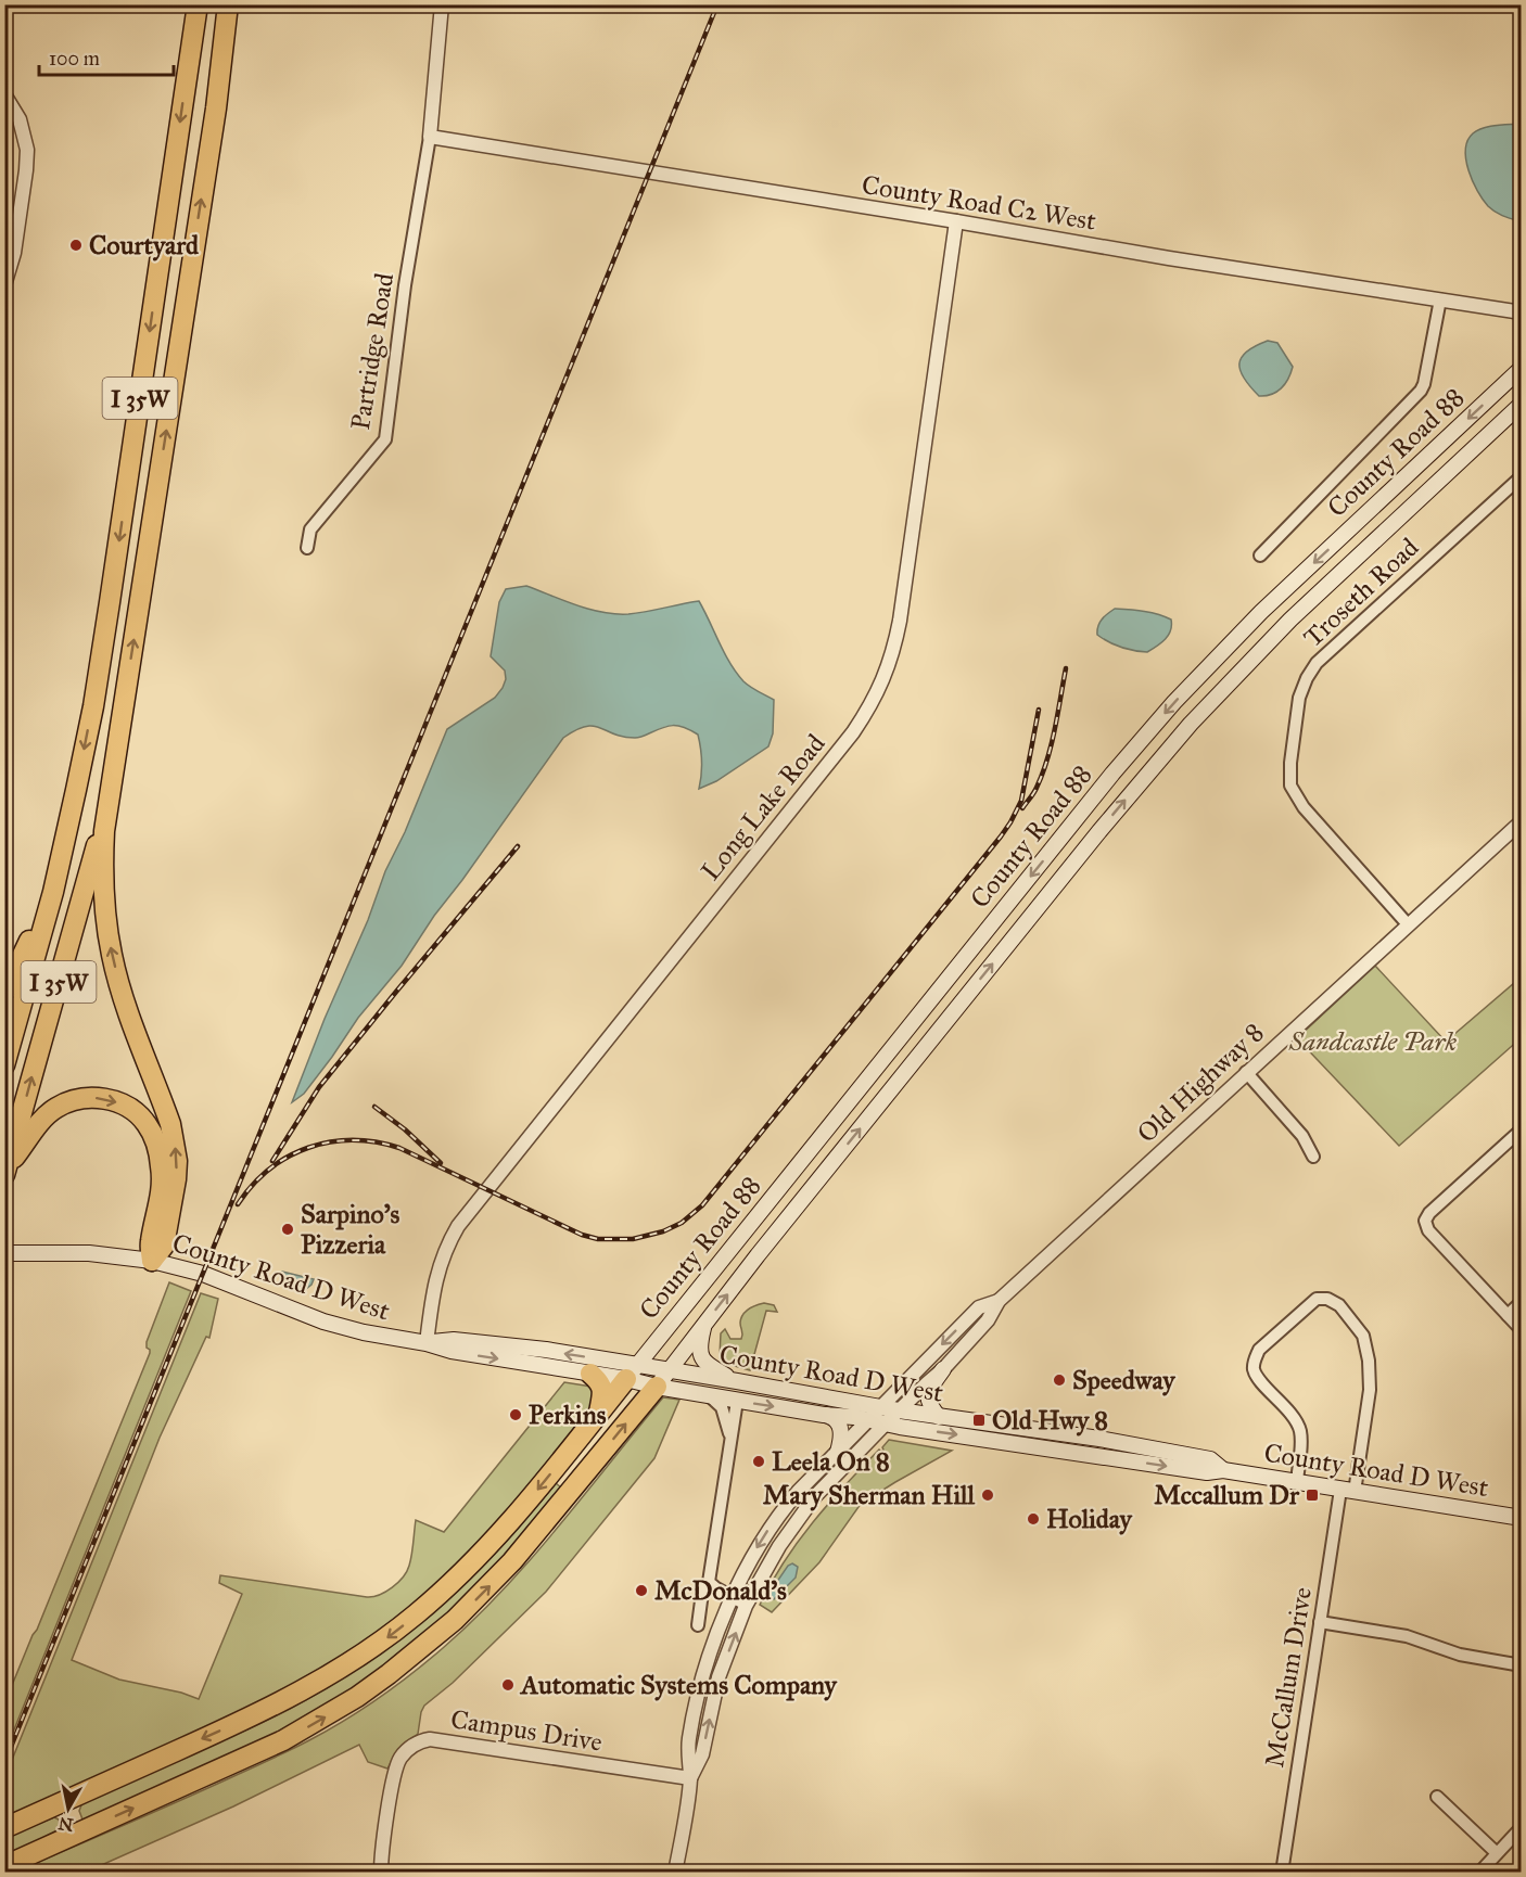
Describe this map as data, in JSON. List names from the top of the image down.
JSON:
{
  "streets": {
    "highway": ["I 35W"],
    "main road": ["County Road 88", "County Road D West"],
    "street": [
      "County Road C2 West",
      "Partridge Road",
      "Troseth Road",
      "Long Lake Road",
      "Old Highway 8",
      "McCallum Drive",
      "Campus Drive"
    ]
  },
  "crossings": [
    ["County Road C2 West", "Partridge Road"],
    ["County Road C2 West", "Long Lake Road"],
    ["County Road 88", "County Road D West"],
    ["Troseth Road", "Old Highway 8"],
    ["Long Lake Road", "County Road D West"],
    ["Old Highway 8", "County Road D West"],
    ["Old Highway 8", "Campus Drive"],
    ["County Road D West", "McCallum Drive"]
  ],
  "parks": ["Sandcastle Park"],
  "places": {
    "other": [
      "Courtyard",
      "Sarpino's Pizzeria",
      "Speedway",
      "Perkins",
      "Leela On 8",
      "Mary Sherman Hill",
      "Holiday",
      "McDonald's",
      "Automatic Systems Company"
    ],
    "transit": ["Old Hwy 8", "Mccallum Dr"]
  },
  "scale_bar": "100 m",
  "north": "bottom"
}
